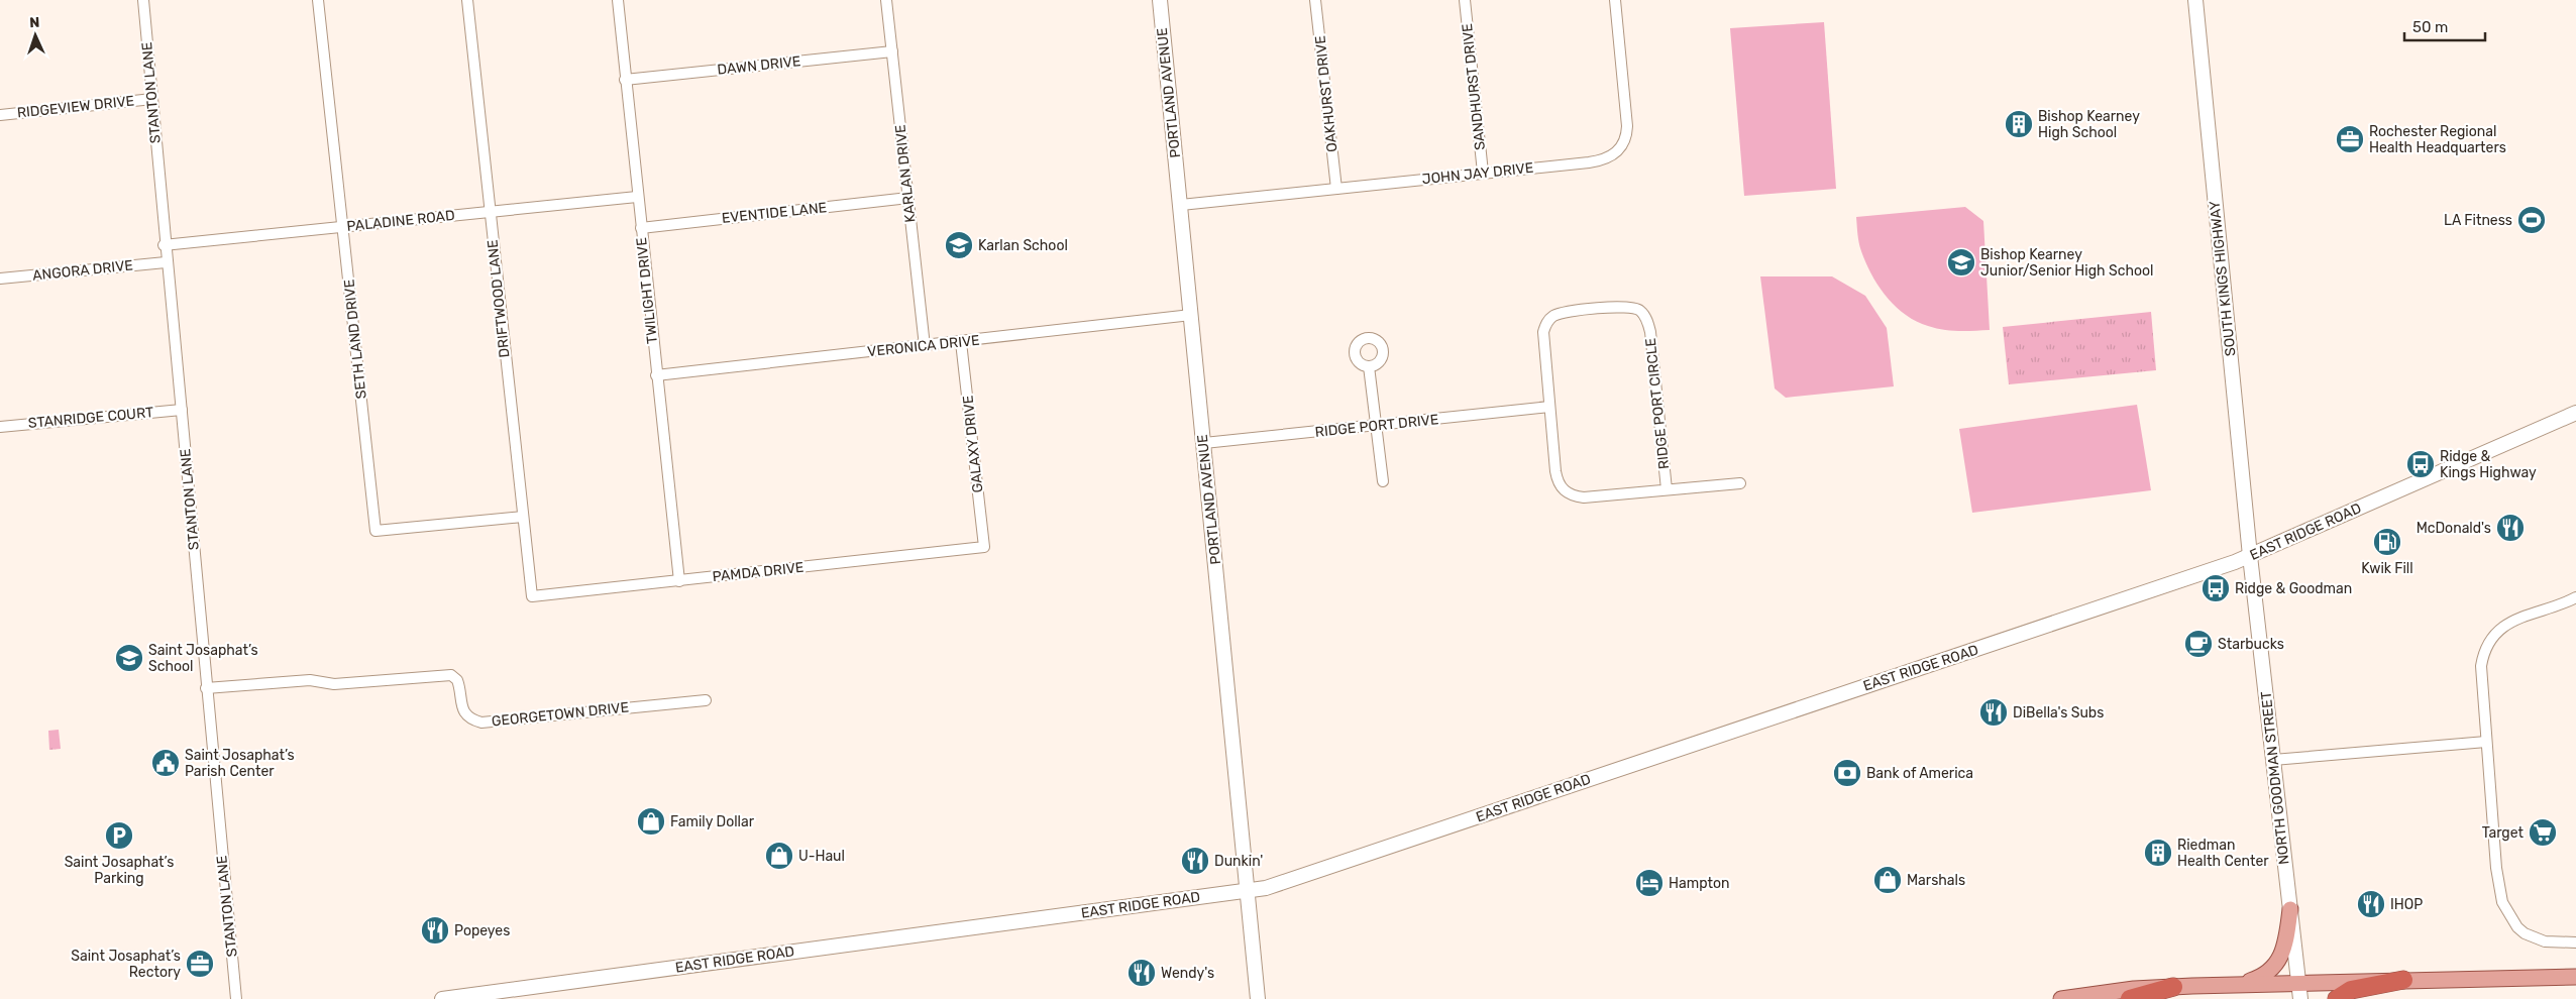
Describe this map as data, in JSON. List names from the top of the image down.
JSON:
{
  "streets": {
    "main road": [
      "PORTLAND AVENUE",
      "SOUTH KINGS HIGHWAY",
      "EAST RIDGE ROAD",
      "NORTH GOODMAN STREET"
    ],
    "street": [
      "DAWN DRIVE",
      "SANDHURST DRIVE",
      "STANTON LANE",
      "OAKHURST DRIVE",
      "RIDGEVIEW DRIVE",
      "KARLAN DRIVE",
      "JOHN JAY DRIVE",
      "EVENTIDE LANE",
      "PALADINE ROAD",
      "ANGORA DRIVE",
      "TWILIGHT DRIVE",
      "DRIFTWOOD LANE",
      "SETH LAND DRIVE",
      "VERONICA DRIVE",
      "RIDGE PORT CIRCLE",
      "STANRIDGE COURT",
      "RIDGE PORT DRIVE",
      "GALAXY DRIVE",
      "PAMDA DRIVE",
      "GEORGETOWN DRIVE"
    ]
  },
  "crossings": [
    ["DAWN DRIVE", "KARLAN DRIVE"],
    ["DAWN DRIVE", "TWILIGHT DRIVE"],
    ["SANDHURST DRIVE", "JOHN JAY DRIVE"],
    ["STANTON LANE", "RIDGEVIEW DRIVE"],
    ["STANTON LANE", "PALADINE ROAD"],
    ["STANTON LANE", "ANGORA DRIVE"],
    ["STANTON LANE", "STANRIDGE COURT"],
    ["STANTON LANE", "GEORGETOWN DRIVE"],
    ["PORTLAND AVENUE", "JOHN JAY DRIVE"],
    ["PORTLAND AVENUE", "VERONICA DRIVE"],
    ["PORTLAND AVENUE", "RIDGE PORT DRIVE"],
    ["PORTLAND AVENUE", "EAST RIDGE ROAD"],
    ["OAKHURST DRIVE", "JOHN JAY DRIVE"],
    ["KARLAN DRIVE", "EVENTIDE LANE"],
    ["KARLAN DRIVE", "VERONICA DRIVE"],
    ["EVENTIDE LANE", "TWILIGHT DRIVE"],
    ["PALADINE ROAD", "TWILIGHT DRIVE"],
    ["PALADINE ROAD", "DRIFTWOOD LANE"],
    ["PALADINE ROAD", "SETH LAND DRIVE"],
    ["SOUTH KINGS HIGHWAY", "EAST RIDGE ROAD"],
    ["SOUTH KINGS HIGHWAY", "NORTH GOODMAN STREET"],
    ["TWILIGHT DRIVE", "VERONICA DRIVE"],
    ["TWILIGHT DRIVE", "PAMDA DRIVE"],
    ["DRIFTWOOD LANE", "SETH LAND DRIVE"],
    ["DRIFTWOOD LANE", "PAMDA DRIVE"],
    ["VERONICA DRIVE", "GALAXY DRIVE"],
    ["RIDGE PORT CIRCLE", "RIDGE PORT DRIVE"],
    ["GALAXY DRIVE", "PAMDA DRIVE"],
    ["EAST RIDGE ROAD", "NORTH GOODMAN STREET"]
  ],
  "places": {
    "building": ["Bishop Kearney High School", "Riedman Health Center"],
    "office": ["Rochester Regional Health Headquarters", "Saint Josaphat’s Rectory"],
    "sports": ["LA Fitness"],
    "school or university": ["Karlan School", "Bishop Kearney Junior/Senior High School", "Saint Josaphat’s School"],
    "bus stop": ["Ridge & Kings Highway", "Ridge & Goodman"],
    "restaurant": [
      "McDonald's",
      "DiBella's Subs",
      "Dunkin'",
      "IHOP",
      "Popeyes",
      "Wendy's"
    ],
    "fuel station": ["Kwik Fill"],
    "cafe": ["Starbucks"],
    "public building": ["Saint Josaphat’s Parish Center"],
    "bank": ["Bank of America"],
    "shop": ["Family Dollar", "U-Haul", "Marshals"],
    "supermarket": ["Target"],
    "parking": ["Saint Josaphat’s Parking"],
    "hotel": ["Hampton"]
  },
  "scale_bar": "50 m",
  "north": "top"
}
